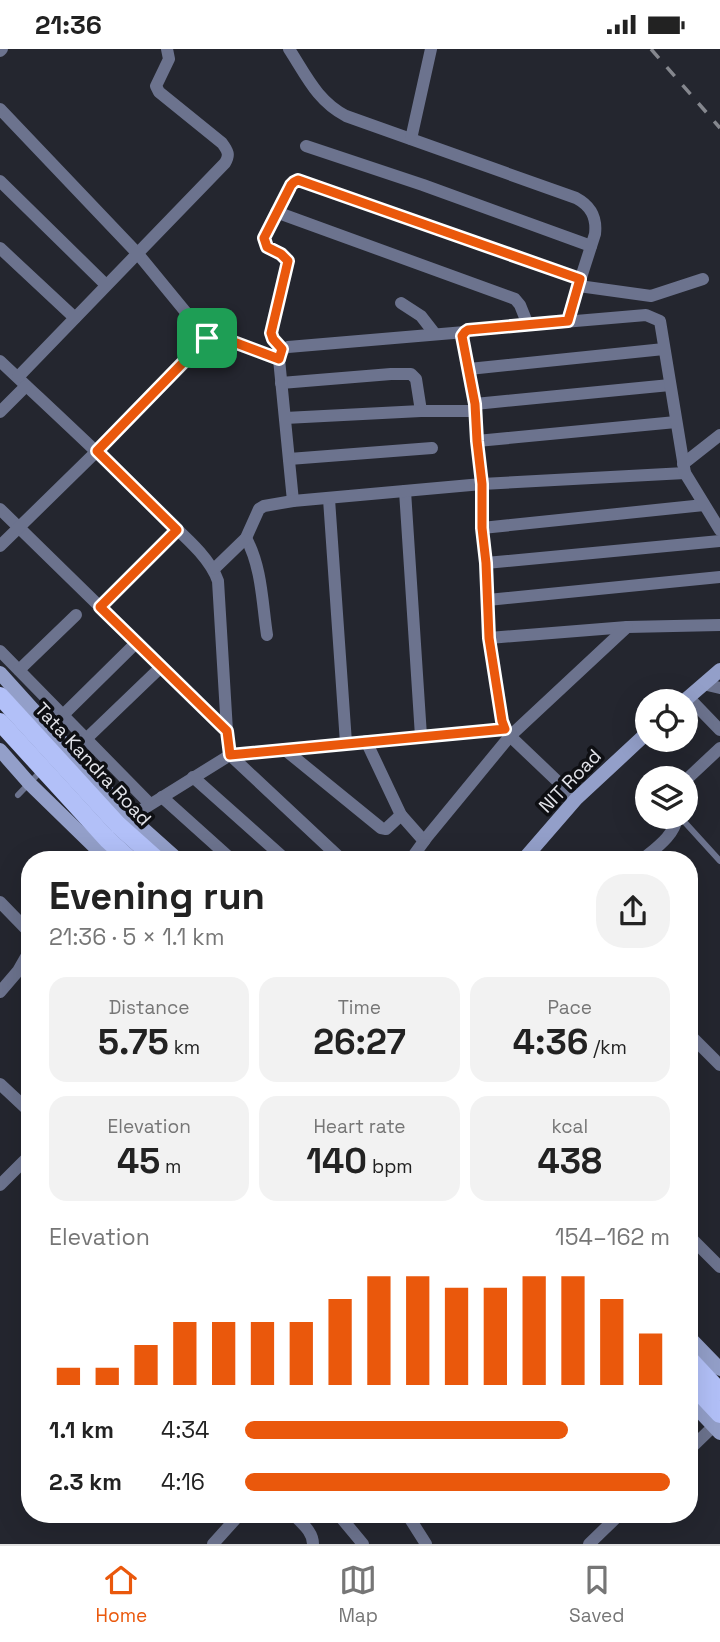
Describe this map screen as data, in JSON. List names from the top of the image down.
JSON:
{
  "streets": {
    "main road": ["Tata Kandra Road"],
    "street": ["NIT Road"]
  },
  "page": {
    "status": "21:36",
    "heading": ["Evening run", "21:36 · 5 × 1.1 km"],
    "stats": [
      ["Distance", "5.75 km"],
      ["Time", "26:27"],
      ["Pace", "4:36 /km"],
      ["Elevation", "45 m"],
      ["Heart rate", "140 bpm"],
      ["kcal", "438"]
    ],
    "chart": ["Elevation", "154–162 m"],
    "list": [
      {
        "name": "1.1 km",
        "note": "4:34"
      },
      {
        "name": "2.3 km",
        "note": "4:16"
      }
    ],
    "tabs": ["Home", "Map", "Saved"]
  }
}
